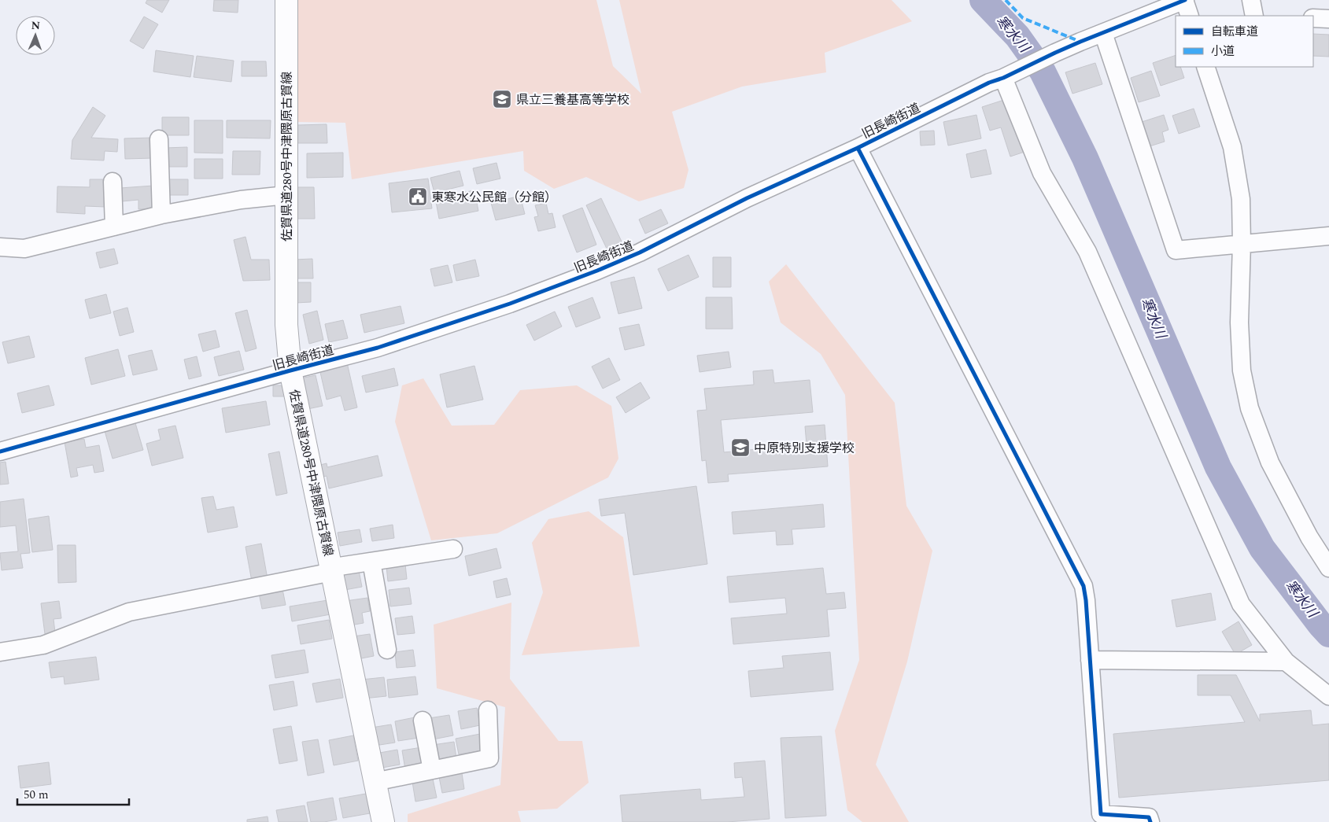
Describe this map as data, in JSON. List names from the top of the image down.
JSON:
{
  "streets": {
    "main road": ["佐賀県道280号中津隈原古賀線"],
    "street": ["旧長崎街道"]
  },
  "crossings": [
    ["旧長崎街道", "佐賀県道280号中津隈原古賀線"]
  ],
  "water": ["寒水川"],
  "places": {
    "school or university": ["県立三養基高等学校", "中原特別支援学校"],
    "public building": ["東寒水公民館（分館）"]
  },
  "legend": ["自転車道", "小道"],
  "scale_bar": "50 m",
  "north": "top"
}
